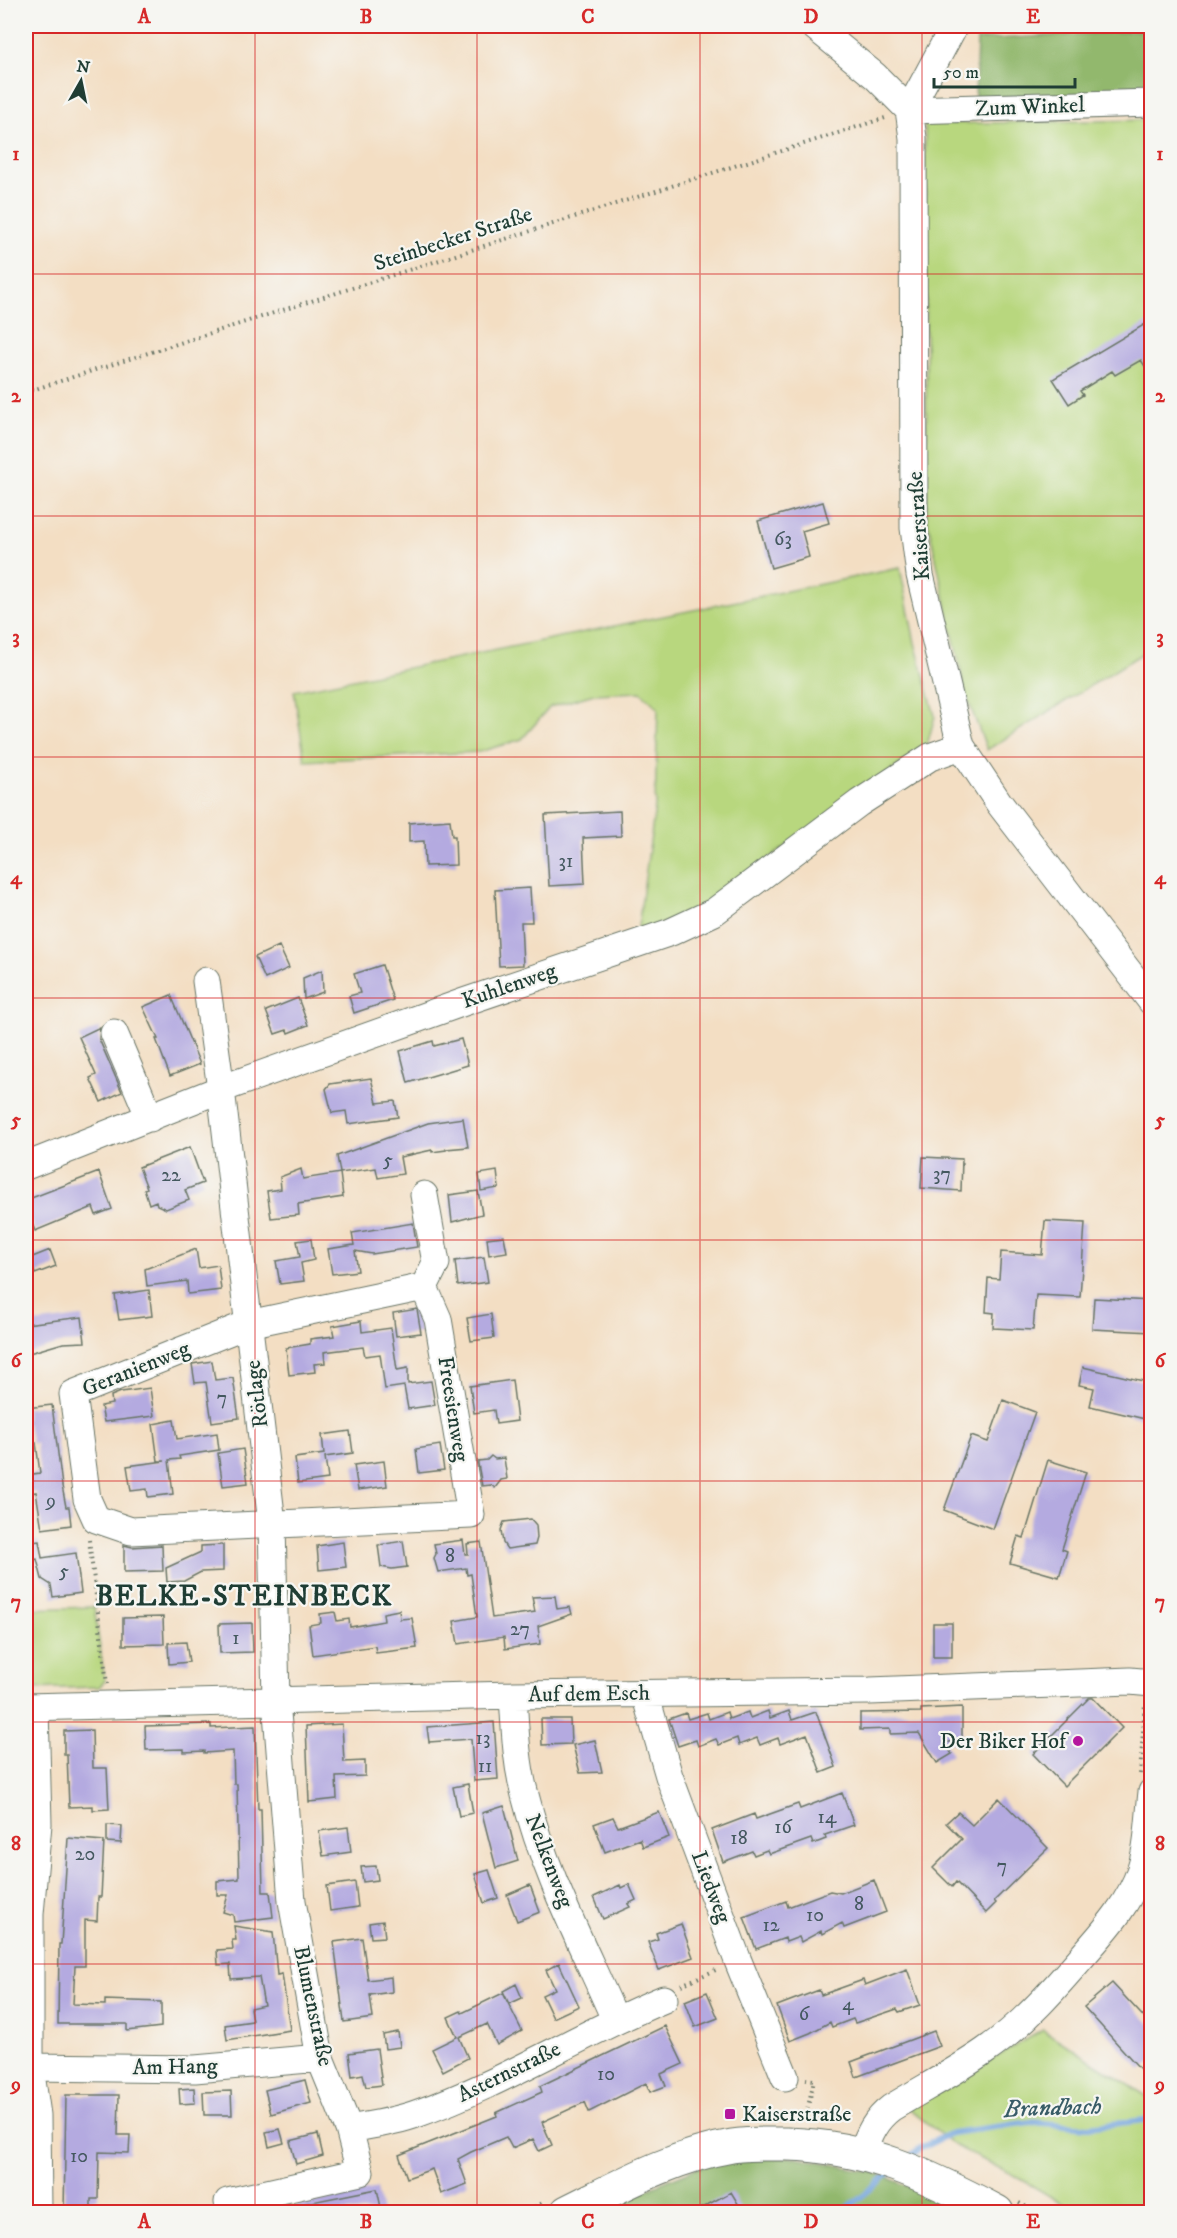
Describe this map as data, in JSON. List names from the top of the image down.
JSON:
{
  "streets": {
    "street": [
      "Zum Winkel",
      "Kaiserstraße",
      "Kuhlenweg",
      "Geranienweg",
      "Rötlage",
      "Freesienweg",
      "Auf dem Esch",
      "Nelkenweg",
      "Liedweg",
      "Blumenstraße",
      "Am Hang",
      "Asternstraße"
    ],
    "path": ["Steinbecker Straße"]
  },
  "crossings": [
    ["Zum Winkel", "Steinbecker Straße"],
    ["Zum Winkel", "Kaiserstraße"],
    ["Steinbecker Straße", "Kaiserstraße"],
    ["Kaiserstraße", "Kuhlenweg"],
    ["Kuhlenweg", "Rötlage"],
    ["Geranienweg", "Rötlage"],
    ["Rötlage", "Freesienweg"],
    ["Rötlage", "Auf dem Esch"],
    ["Rötlage", "Blumenstraße"],
    ["Auf dem Esch", "Nelkenweg"],
    ["Auf dem Esch", "Liedweg"],
    ["Auf dem Esch", "Blumenstraße"],
    ["Nelkenweg", "Asternstraße"],
    ["Blumenstraße", "Am Hang"],
    ["Blumenstraße", "Asternstraße"]
  ],
  "districts": ["BELKE-STEINBECK"],
  "water": ["Brandbach"],
  "places": {
    "other": ["Der Biker Hof"],
    "transit": ["Kaiserstraße"]
  },
  "house_numbers": [
    "63",
    "31",
    "5",
    "37",
    "22",
    "7",
    "9",
    "8",
    "5",
    "27",
    "1",
    "13",
    "11",
    "14",
    "16",
    "18",
    "20",
    "7",
    "8",
    "10",
    "12",
    "4",
    "6",
    "10",
    "10"
  ],
  "scale_bar": "50 m",
  "north": "top",
  "grid": {
    "columns": [
      "A",
      "B",
      "C",
      "D",
      "E"
    ],
    "rows": [
      "1",
      "2",
      "3",
      "4",
      "5",
      "6",
      "7",
      "8",
      "9"
    ]
  }
}
